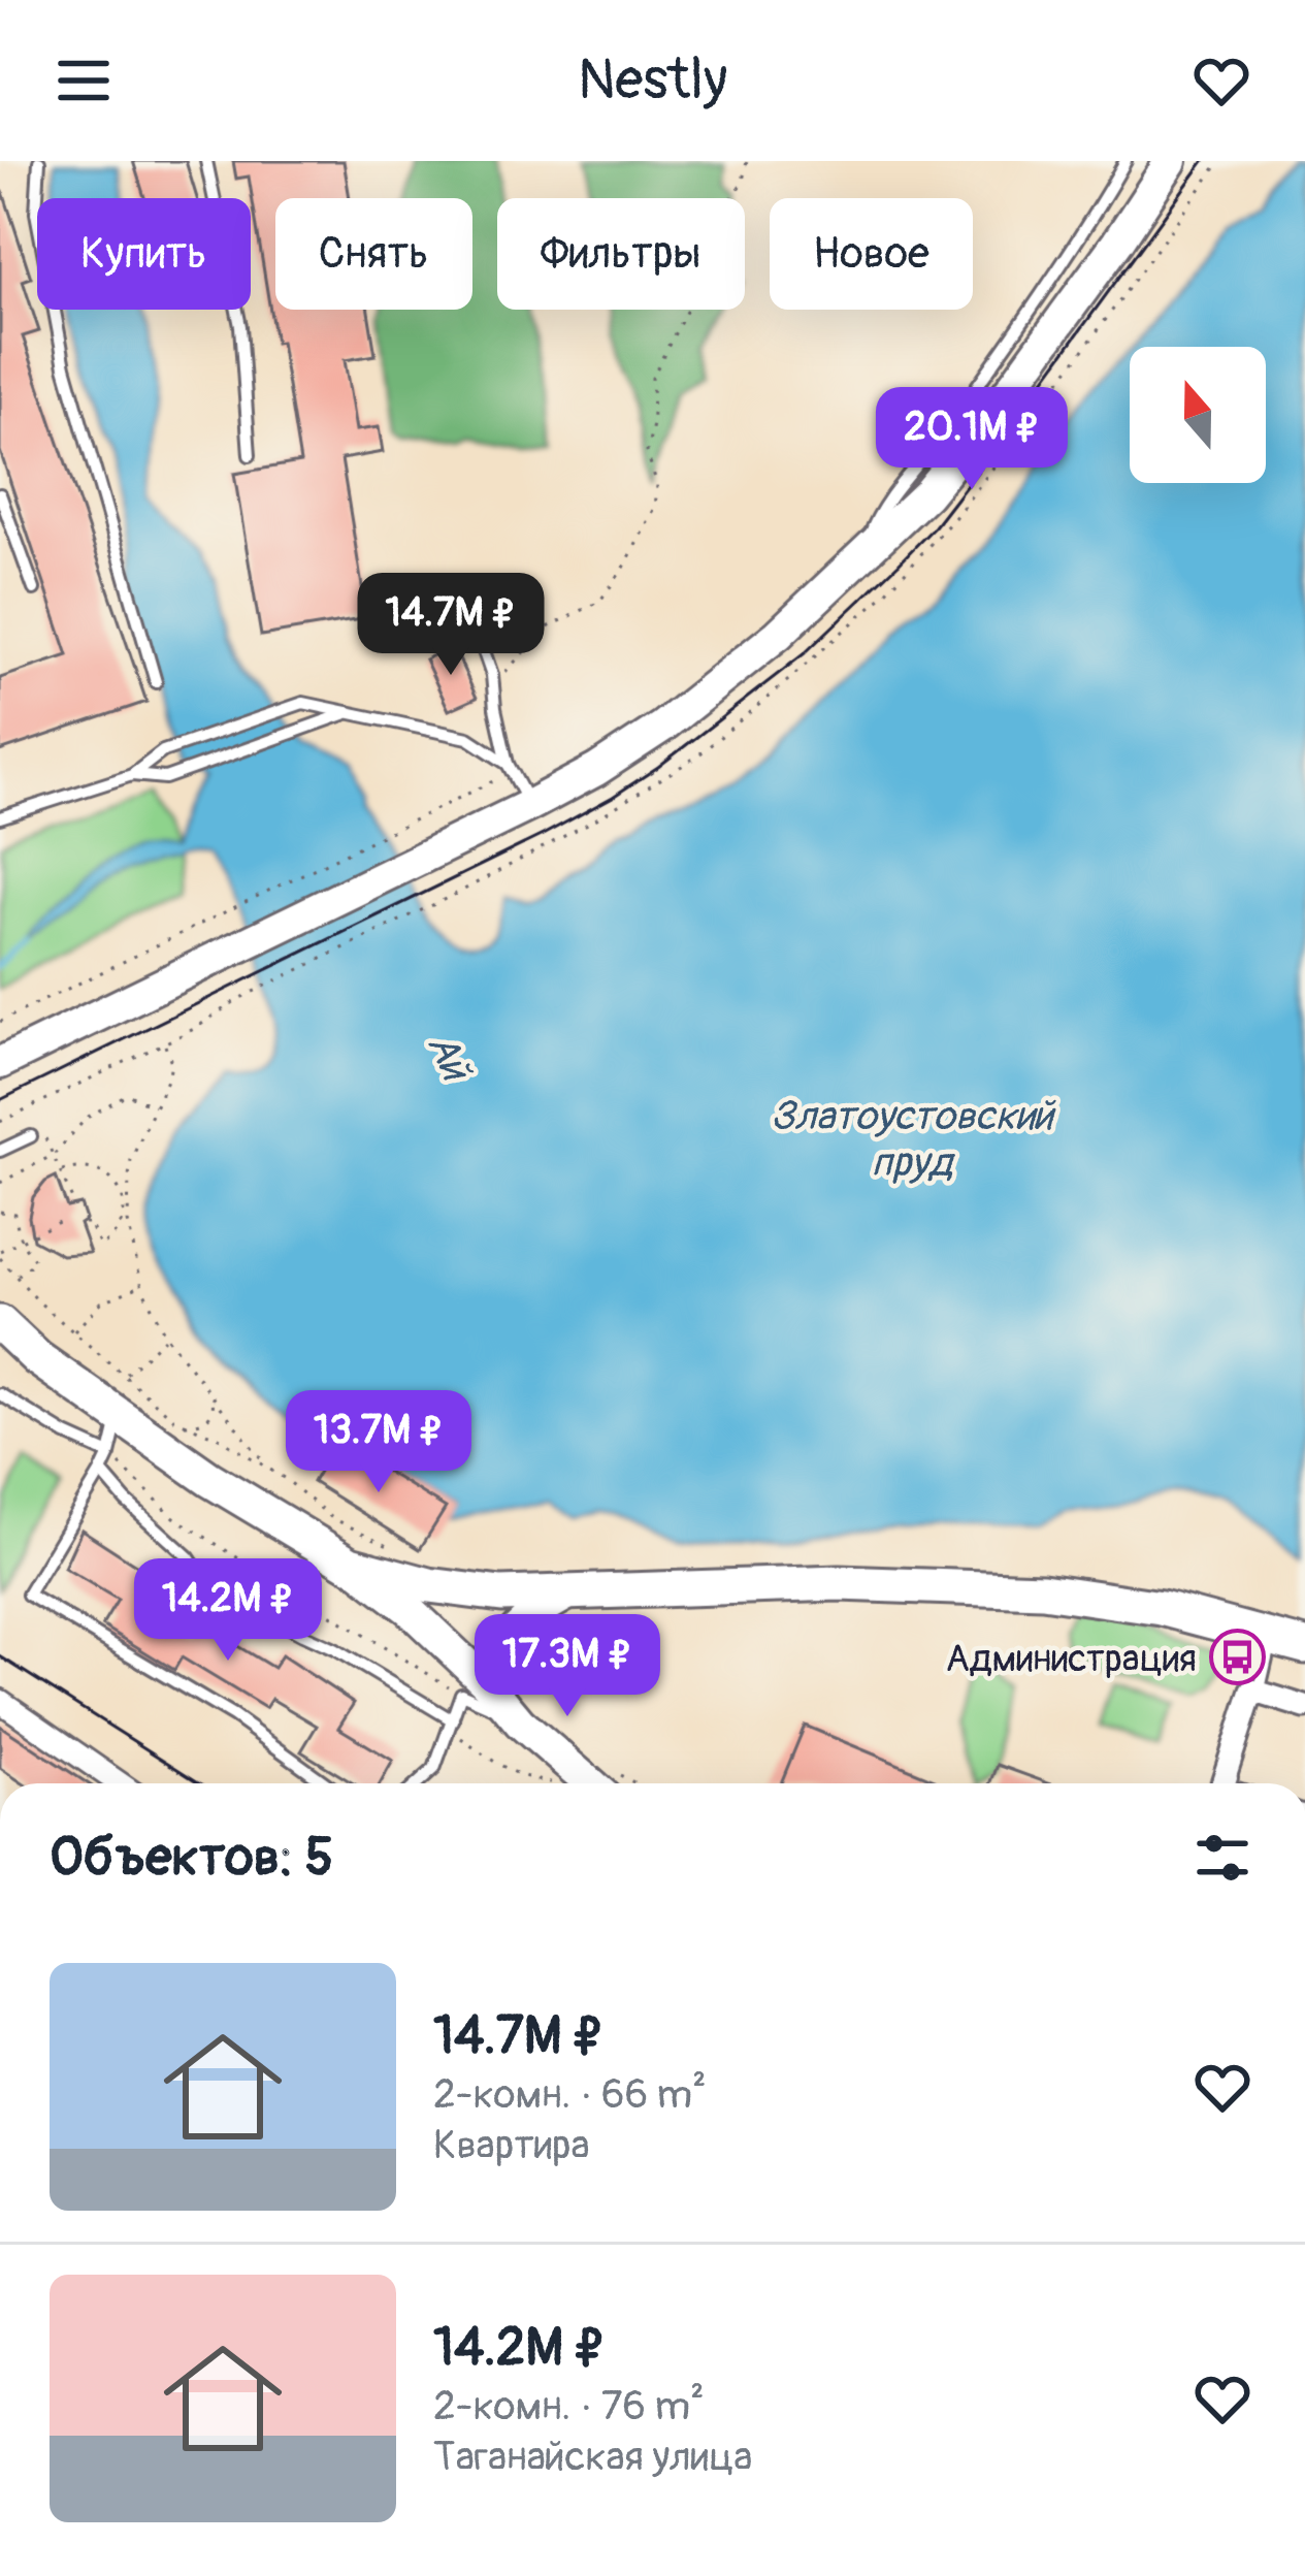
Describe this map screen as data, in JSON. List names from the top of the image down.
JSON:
{
  "water": ["Ай", "Златоустовский пруд"],
  "places": {
    "bus stop": ["Администрация"]
  },
  "north": "top",
  "page": {
    "header": "Nestly",
    "chip": [
      "Купить",
      "Снять",
      "Фильтры",
      "Новое"
    ],
    "price": [
      "20.1M ₽",
      "14.7M ₽",
      "13.7M ₽",
      "14.2M ₽",
      "17.3M ₽"
    ],
    "heading": "Объектов: 5",
    "list": [
      {
        "name": "14.7M ₽",
        "note": "2-комн. · 66 m² · Квартира"
      },
      {
        "name": "14.2M ₽",
        "note": "2-комн. · 76 m² · Таганайская улица"
      }
    ]
  }
}
